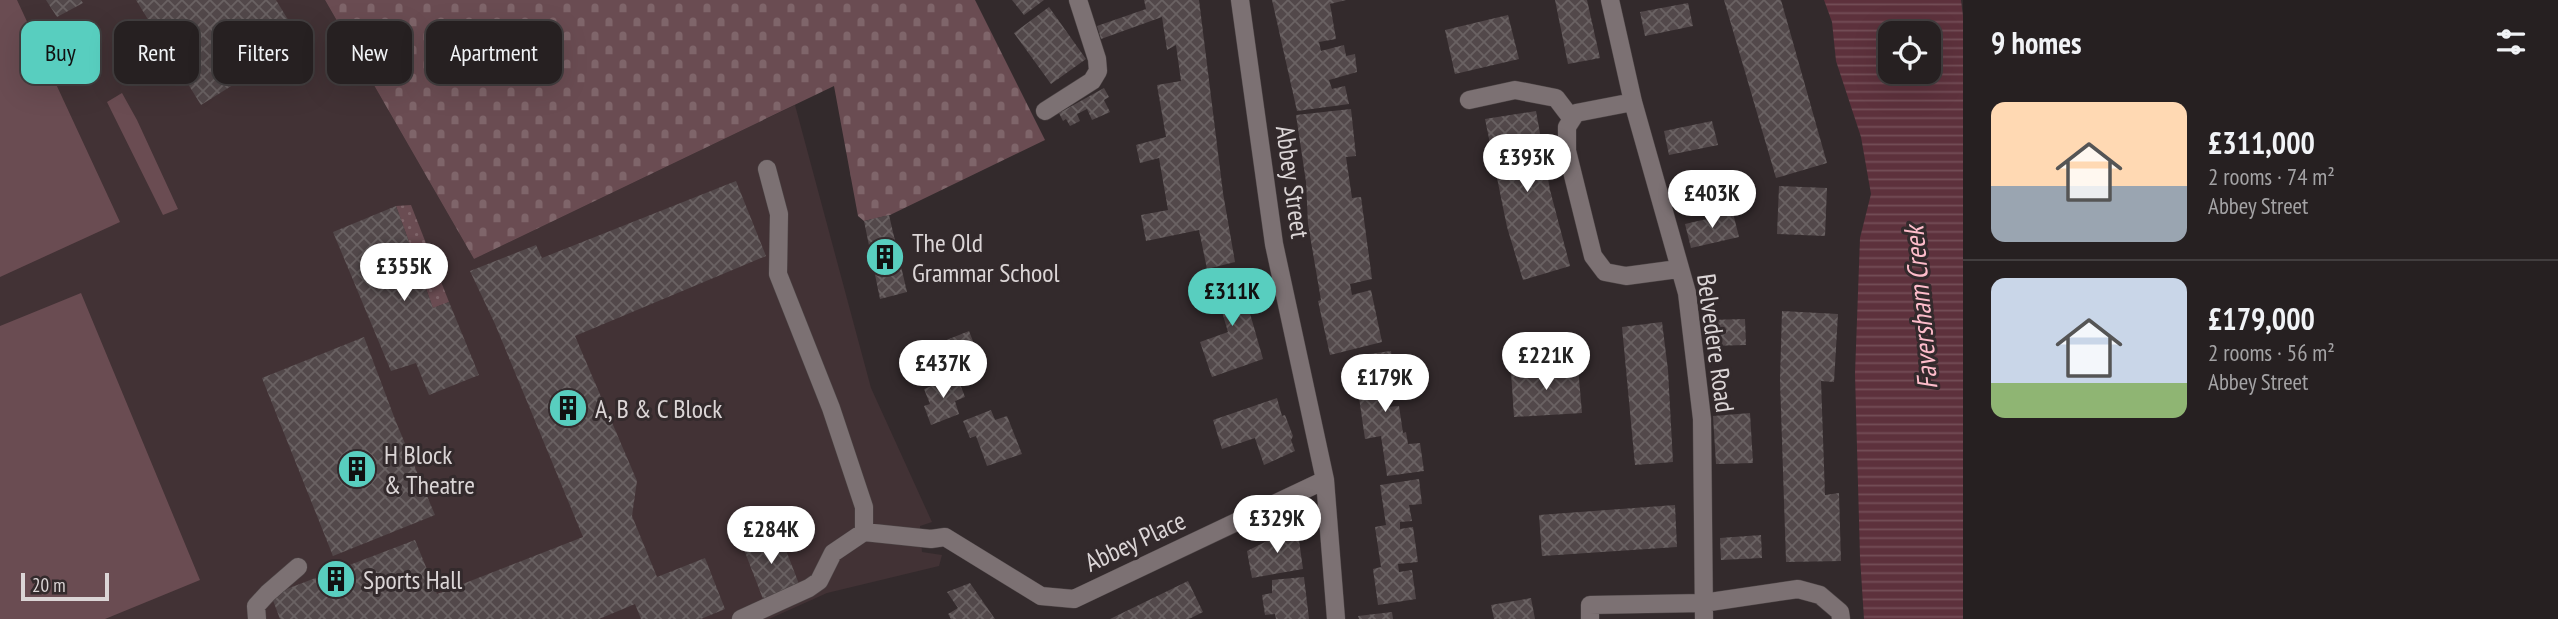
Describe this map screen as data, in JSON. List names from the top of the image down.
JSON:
{
  "streets": {
    "street": ["Abbey Street", "Belvedere Road", "Abbey Place"]
  },
  "crossings": [
    ["Abbey Street", "Abbey Place"]
  ],
  "water": ["Faversham Creek"],
  "places": {
    "building": [
      "The Old Grammar School",
      "A, B & C Block",
      "H Block & Theatre",
      "Sports Hall"
    ]
  },
  "scale_bar": "20 m",
  "page": {
    "heading": "9 homes",
    "chip": [
      "Buy",
      "Rent",
      "Filters",
      "New",
      "Apartment"
    ],
    "list": [
      {
        "name": "£311,000",
        "note": "2 rooms · 74 m² · Abbey Street"
      },
      {
        "name": "£179,000",
        "note": "2 rooms · 56 m² · Abbey Street"
      }
    ],
    "price": [
      "£393K",
      "£403K",
      "£355K",
      "£311K",
      "£221K",
      "£437K",
      "£179K",
      "£329K",
      "£284K"
    ],
    "scale": "20 m"
  }
}
